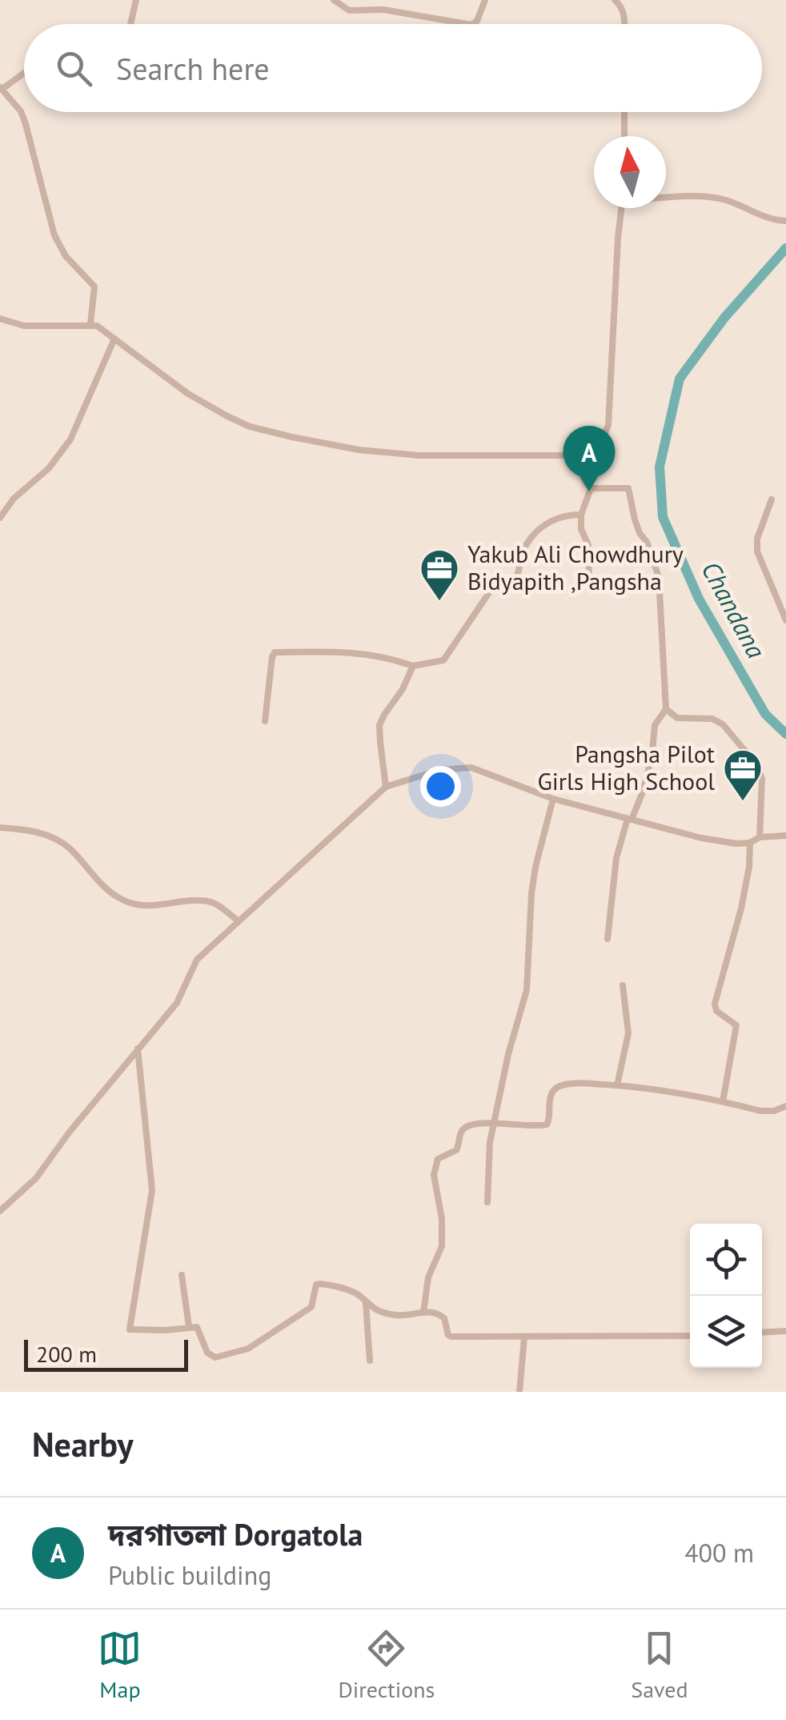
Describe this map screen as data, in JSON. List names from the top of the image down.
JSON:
{
  "water": ["Chandana"],
  "places": {
    "office": ["Yakub Ali Chowdhury Bidyapith ,Pangsha", "Pangsha Pilot Girls High School"]
  },
  "scale_bar": "200 m",
  "north": "top",
  "page": {
    "search": "Search here",
    "pins": "A",
    "scale": "200 m",
    "heading": "Nearby",
    "list": [
      {
        "mark": "A",
        "name": "দরগাতলা Dorgatola",
        "note": "Public building",
        "value": "400 m"
      }
    ],
    "nav": ["Map", "Directions", "Saved"]
  }
}
